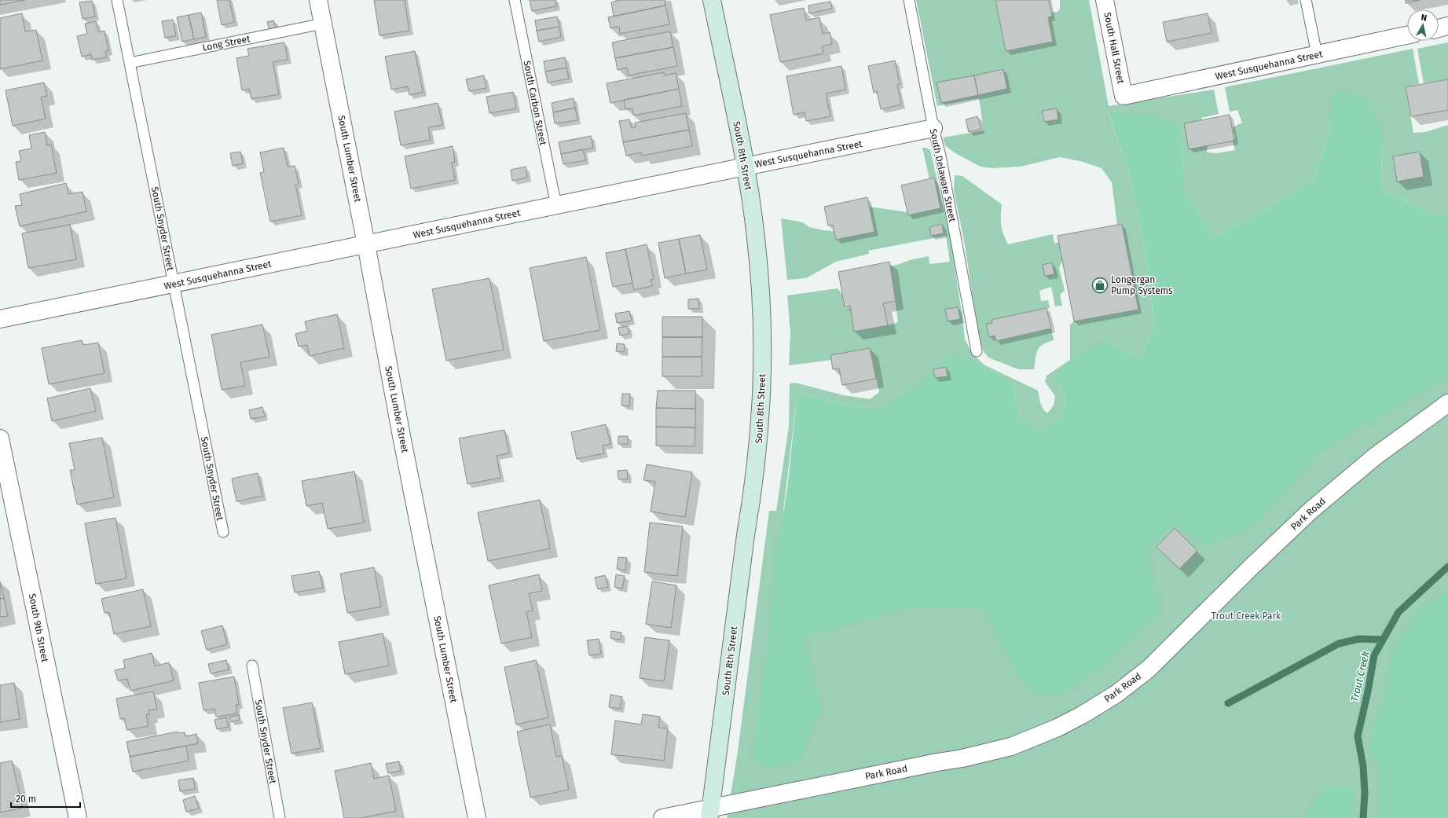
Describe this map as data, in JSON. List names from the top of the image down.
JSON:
{
  "streets": {
    "main road": ["South 8th Street"],
    "street": [
      "South Hall Street",
      "West Susquehanna Street",
      "South Lumber Street",
      "Park Road",
      "South 9th Street"
    ],
    "lane": [
      "Long Street",
      "South Carbon Street",
      "South Delaware Street",
      "South Snyder Street"
    ]
  },
  "crossings": [
    ["Long Street", "South Lumber Street"],
    ["Long Street", "South Snyder Street"],
    ["South Hall Street", "West Susquehanna Street"],
    ["West Susquehanna Street", "South Carbon Street"],
    ["West Susquehanna Street", "South 8th Street"],
    ["West Susquehanna Street", "South Lumber Street"],
    ["West Susquehanna Street", "South Delaware Street"],
    ["West Susquehanna Street", "South Snyder Street"],
    ["South 8th Street", "Park Road"]
  ],
  "water": ["Trout Creek"],
  "parks": ["Trout Creek Park"],
  "places": {
    "shop": ["Longergan Pump Systems"]
  },
  "scale_bar": "20 m",
  "north": "top"
}
